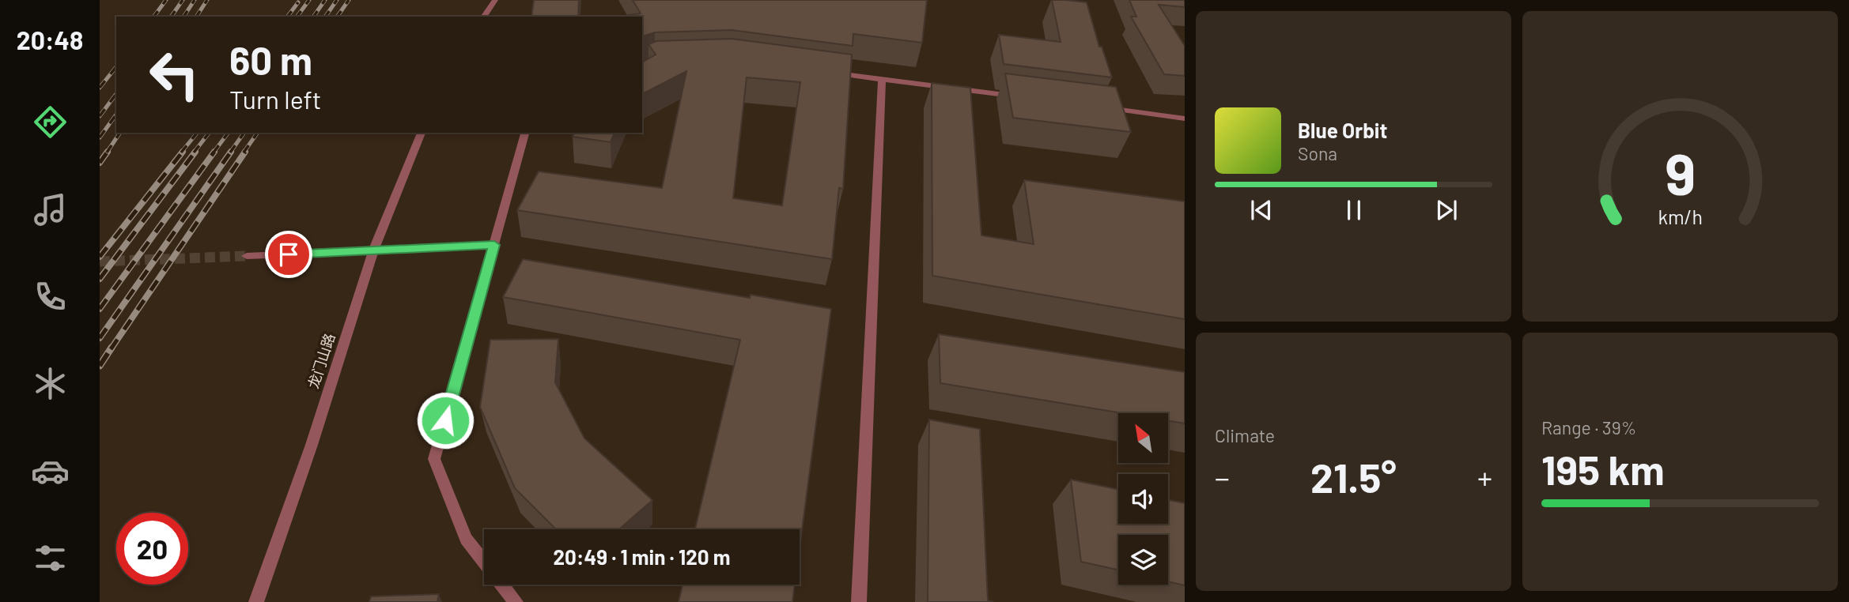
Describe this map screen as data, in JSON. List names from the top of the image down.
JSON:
{
  "streets": {
    "street": ["龙门山路"]
  },
  "north": "top left",
  "page": {
    "tabs": "20:48",
    "turn": ["60 m", "Turn left"],
    "song": ["Blue Orbit", "Sona"],
    "tile": [
      "Climate",
      ["Range · 39%", "195 km"]
    ],
    "heat": ["−", "21.5°", "+"],
    "limit": "20",
    "trip": "20:49 · 1 min · 120 m",
    "gauge": ["9", "km/h"]
  }
}
